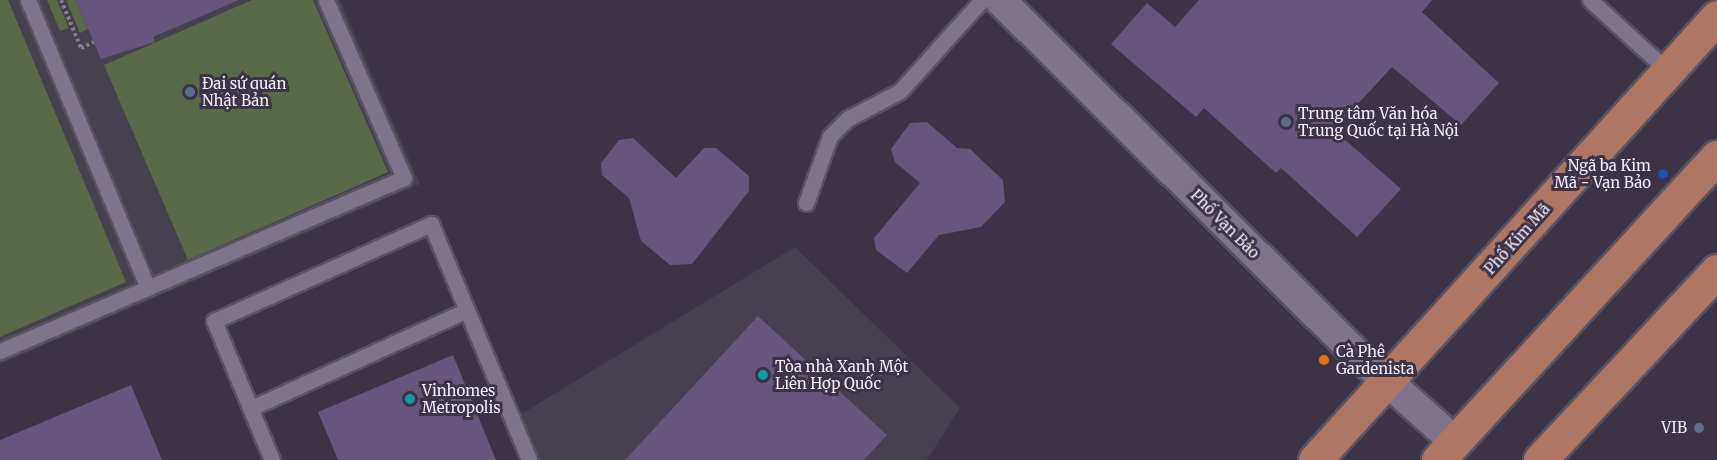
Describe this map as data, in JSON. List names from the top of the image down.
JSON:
{
  "streets": {
    "main road": ["Phố Kim Mã"],
    "street": ["Phố Vạn Bảo"]
  },
  "crossings": [
    ["Phố Vạn Bảo", "Phố Kim Mã"]
  ],
  "places": [
    "Đại sứ quán Nhật Bản",
    "Trung tâm Văn hóa Trung Quốc tại Hà Nội",
    "Ngã ba Kim Mã - Vạn Bảo",
    "Cà Phê Gardenista",
    "Tòa nhà Xanh Một Liên Hợp Quốc",
    "Vinhomes Metropolis",
    "VIB"
  ]
}
